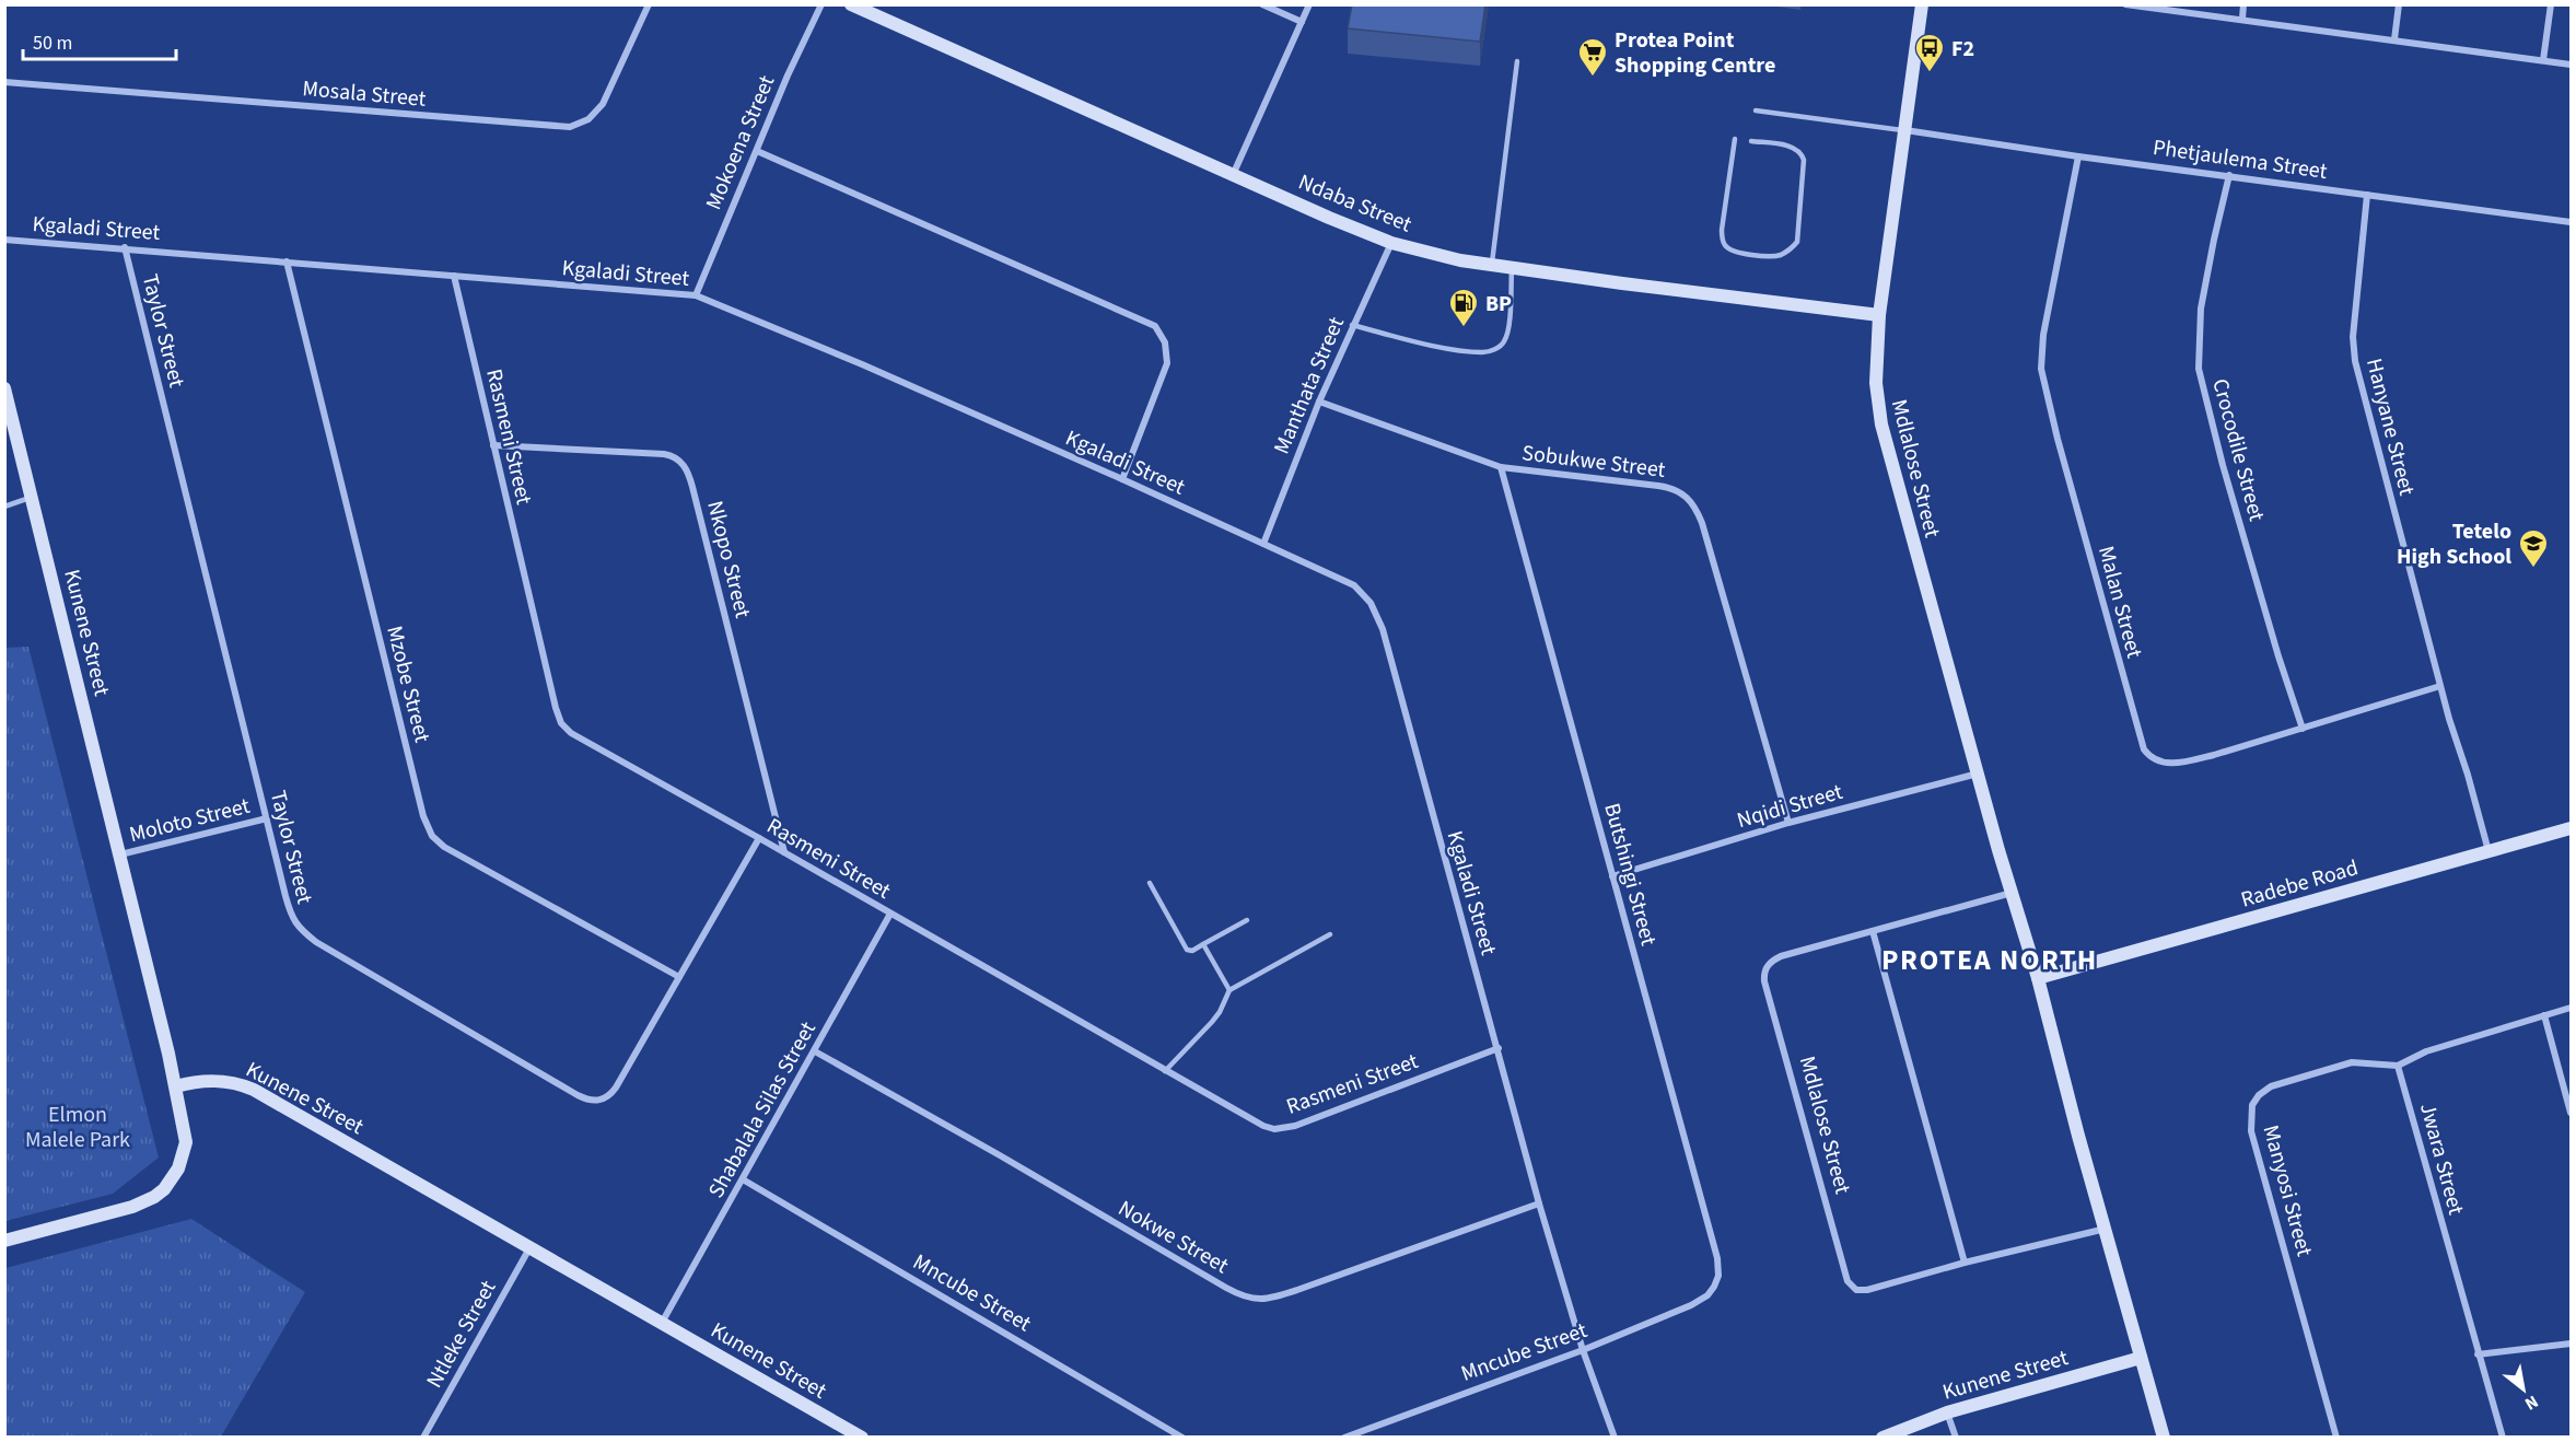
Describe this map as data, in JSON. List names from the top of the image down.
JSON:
{
  "streets": {
    "street": [
      "Mosala Street",
      "Mokoena Street",
      "Phetjaulema Street",
      "Ndaba Street",
      "Kgaladi Street",
      "Taylor Street",
      "Manthata Street",
      "Hanyane Street",
      "Rasmeni Street",
      "Crocodile Street",
      "Sobukwe Street",
      "Mdlalose Street",
      "Nkopo Street",
      "Malan Street",
      "Kunene Street",
      "Mzobe Street",
      "Nqidi Street",
      "Moloto Street",
      "Butshingi Street",
      "Radebe Road",
      "Shabalala Silas Street",
      "Jwara Street",
      "Manyosi Street",
      "Nokwe Street",
      "Mncube Street",
      "Ntleke Street"
    ]
  },
  "crossings": [
    ["Mokoena Street", "Kgaladi Street"],
    ["Phetjaulema Street", "Hanyane Street"],
    ["Phetjaulema Street", "Crocodile Street"],
    ["Phetjaulema Street", "Mdlalose Street"],
    ["Phetjaulema Street", "Malan Street"],
    ["Ndaba Street", "Manthata Street"],
    ["Ndaba Street", "Mdlalose Street"],
    ["Kgaladi Street", "Taylor Street"],
    ["Kgaladi Street", "Manthata Street"],
    ["Kgaladi Street", "Rasmeni Street"],
    ["Kgaladi Street", "Mzobe Street"],
    ["Kgaladi Street", "Nokwe Street"],
    ["Kgaladi Street", "Mncube Street"],
    ["Taylor Street", "Rasmeni Street"],
    ["Taylor Street", "Mzobe Street"],
    ["Taylor Street", "Moloto Street"],
    ["Manthata Street", "Sobukwe Street"],
    ["Hanyane Street", "Malan Street"],
    ["Hanyane Street", "Radebe Road"],
    ["Rasmeni Street", "Nkopo Street"],
    ["Rasmeni Street", "Shabalala Silas Street"],
    ["Crocodile Street", "Malan Street"],
    ["Sobukwe Street", "Nqidi Street"],
    ["Sobukwe Street", "Butshingi Street"],
    ["Mdlalose Street", "Kunene Street"],
    ["Mdlalose Street", "Nqidi Street"],
    ["Mdlalose Street", "Radebe Road"],
    ["Kunene Street", "Moloto Street"],
    ["Kunene Street", "Shabalala Silas Street"],
    ["Kunene Street", "Ntleke Street"],
    ["Nqidi Street", "Butshingi Street"],
    ["Butshingi Street", "Mncube Street"],
    ["Shabalala Silas Street", "Nokwe Street"],
    ["Shabalala Silas Street", "Mncube Street"],
    ["Jwara Street", "Manyosi Street"]
  ],
  "districts": ["PROTEA NORTH"],
  "parks": ["Elmon Malele Park"],
  "places": {
    "bus stop": ["F2"],
    "supermarket": ["Protea Point Shopping Centre"],
    "fuel station": ["BP"],
    "school or university": ["Tetelo High School"]
  },
  "scale_bar": "50 m",
  "north": "bottom right"
}
